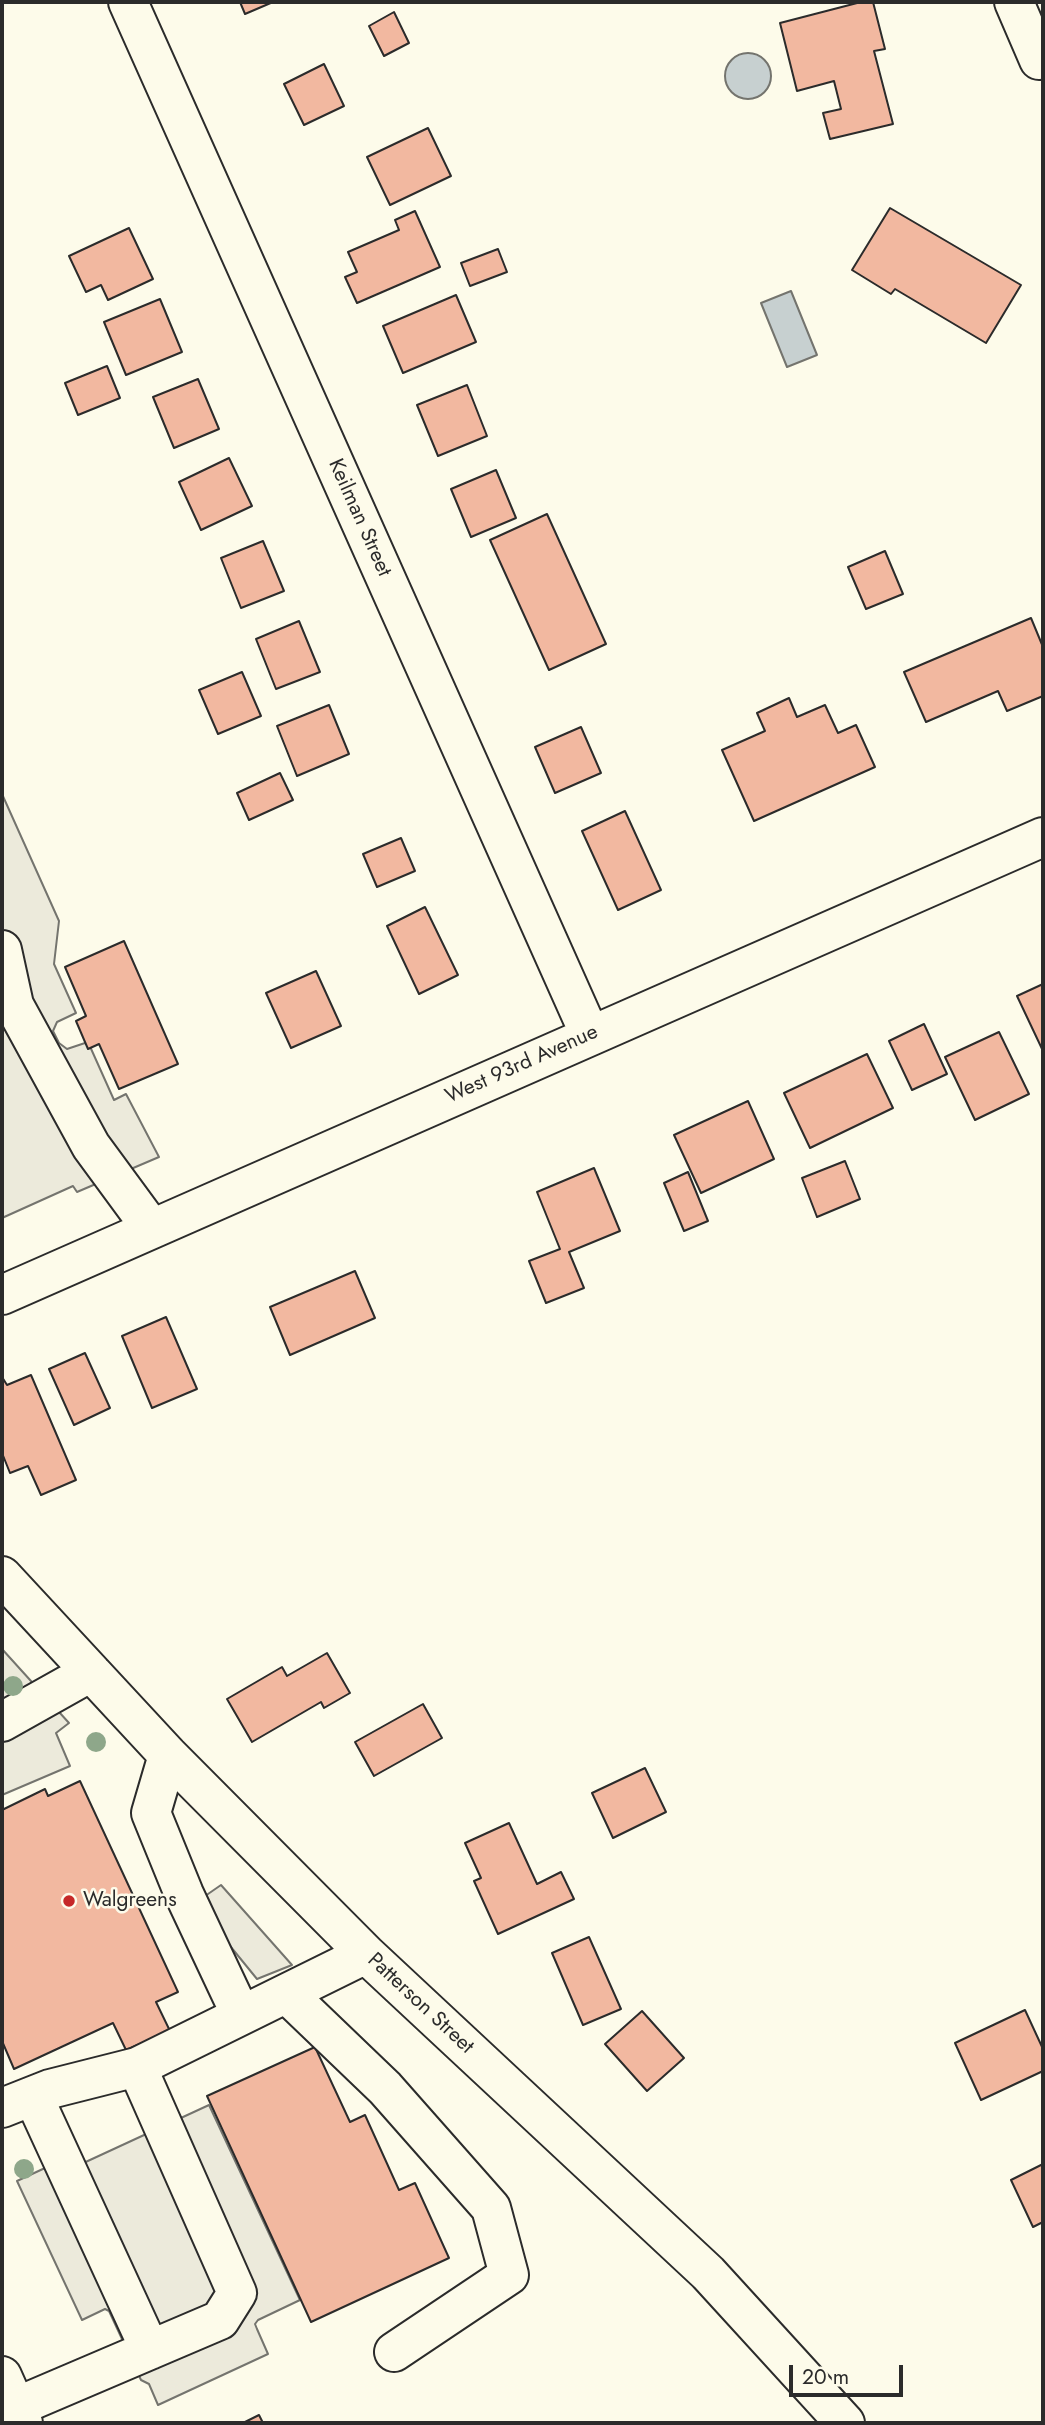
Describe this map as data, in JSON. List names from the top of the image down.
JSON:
{
  "streets": {
    "street": ["Keilman Street", "West 93rd Avenue", "Patterson Street"]
  },
  "crossings": [
    ["Keilman Street", "West 93rd Avenue"]
  ],
  "places": ["Walgreens"],
  "scale_bar": "20 m"
}
